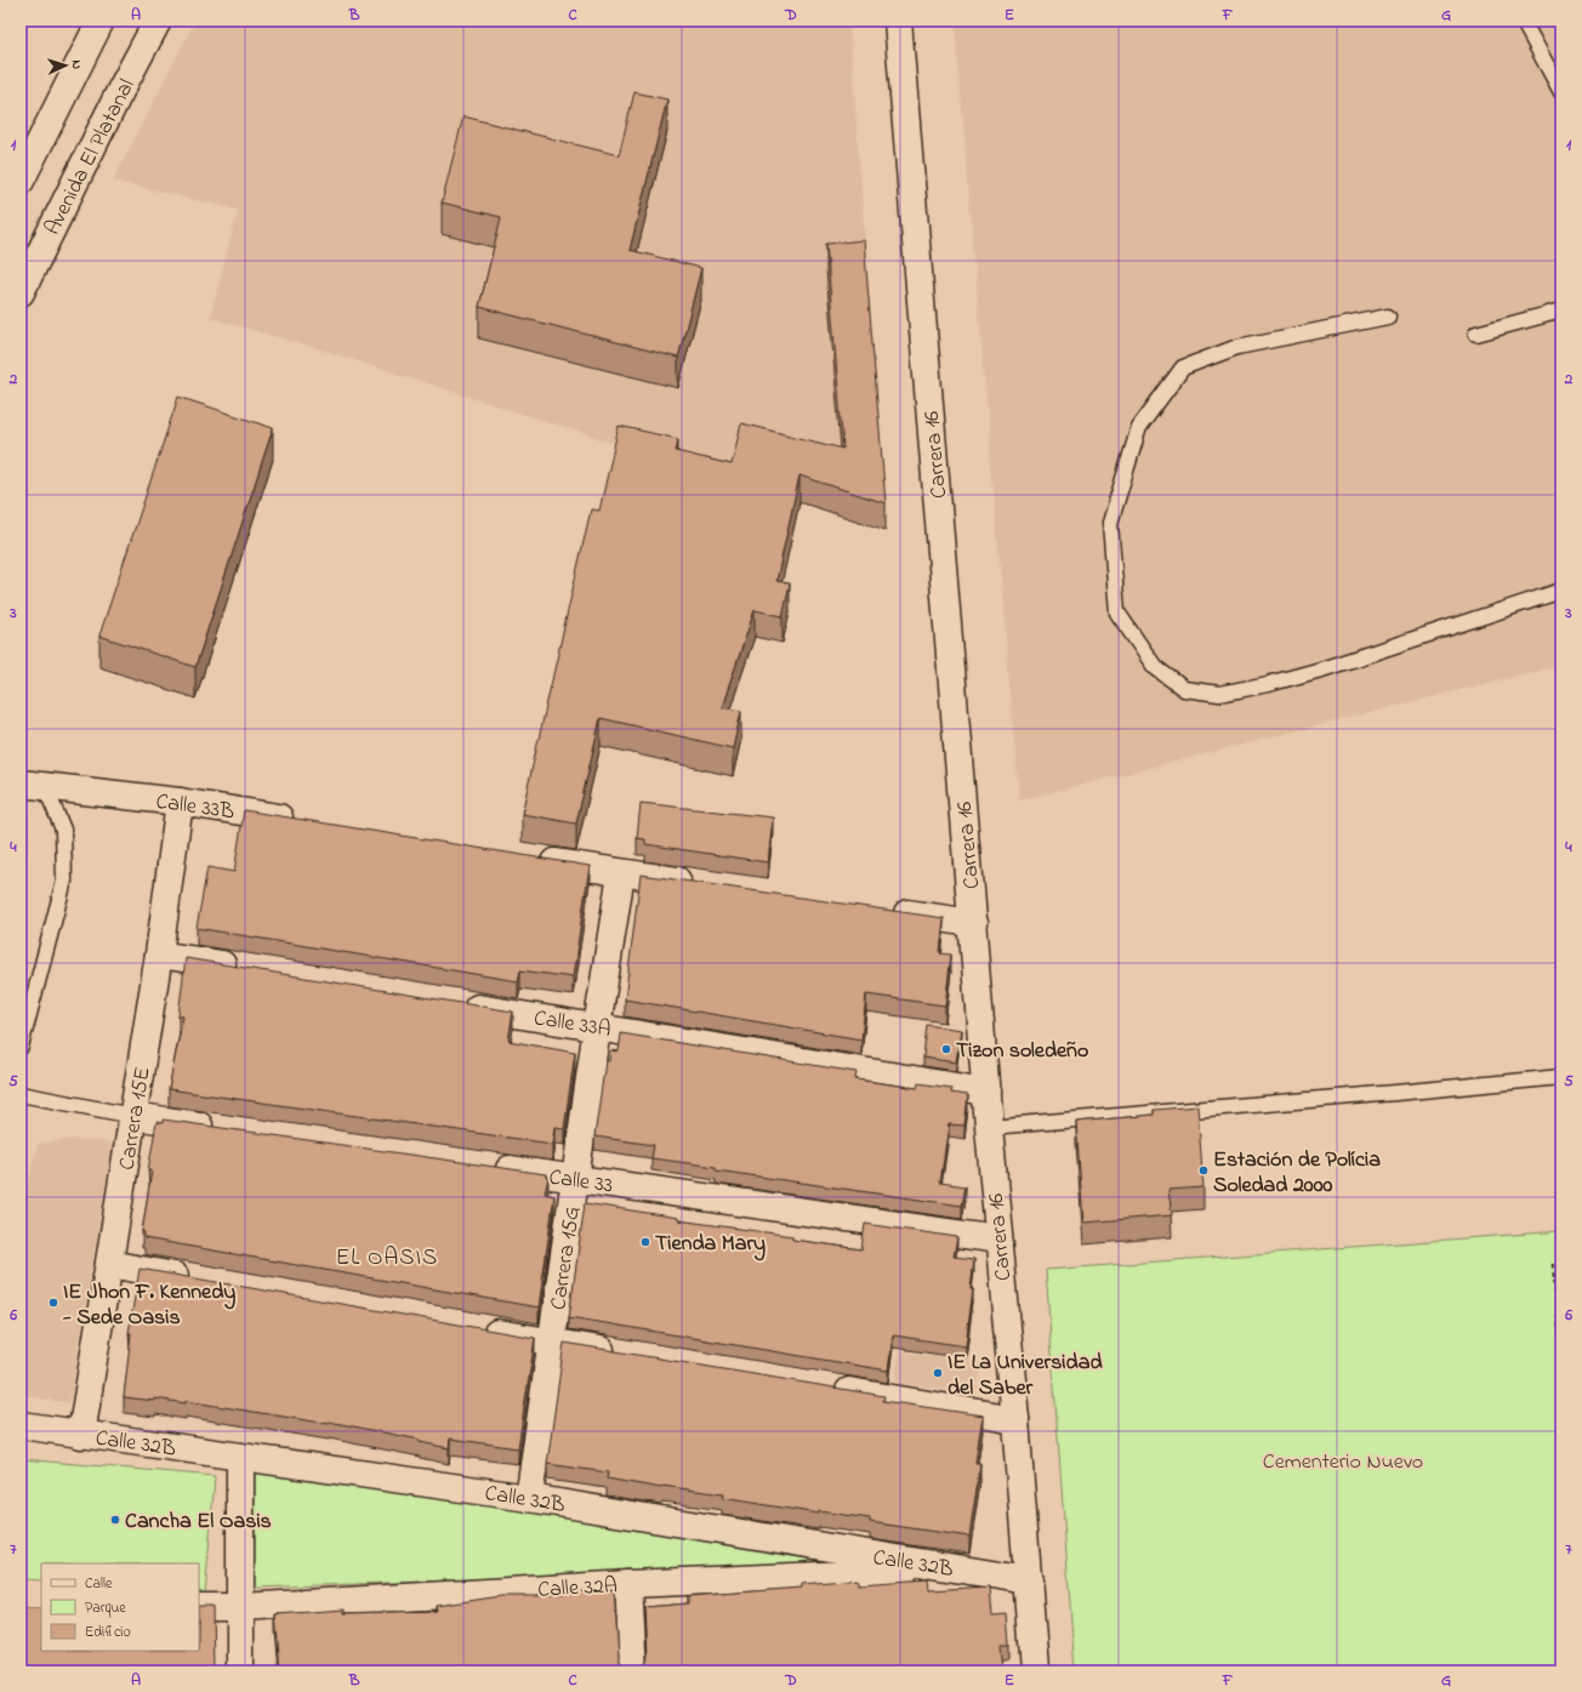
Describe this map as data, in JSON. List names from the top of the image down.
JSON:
{
  "streets": {
    "street": [
      "Avenida El Platanal",
      "Carrera 16",
      "Calle 33B",
      "Calle 33A",
      "Carrera 15E",
      "Calle 33",
      "Carrera 15G",
      "Calle 32B",
      "Calle 32A"
    ]
  },
  "crossings": [
    ["Carrera 16", "Calle 33A"],
    ["Carrera 16", "Calle 33"],
    ["Carrera 16", "Calle 32B"],
    ["Calle 33B", "Carrera 15E"],
    ["Calle 33A", "Carrera 15G"],
    ["Carrera 15E", "Calle 32B"],
    ["Calle 33", "Carrera 15G"],
    ["Carrera 15G", "Calle 32B"],
    ["Calle 32B", "Calle 32A"]
  ],
  "districts": ["EL OASIS"],
  "parks": ["Cementerio Nuevo"],
  "places": [
    "Tizon soledeño",
    "Estación de Polícia Soledad 2000",
    "Tienda Mary",
    "IE Jhon F. Kennedy - Sede Oasis",
    "IE La Universidad del Saber",
    "Cancha El Oasis"
  ],
  "legend": ["Calle", "Parque", "Edificio"],
  "north": "right",
  "grid": {
    "columns": [
      "A",
      "B",
      "C",
      "D",
      "E",
      "F",
      "G"
    ],
    "rows": [
      "1",
      "2",
      "3",
      "4",
      "5",
      "6",
      "7"
    ]
  }
}
